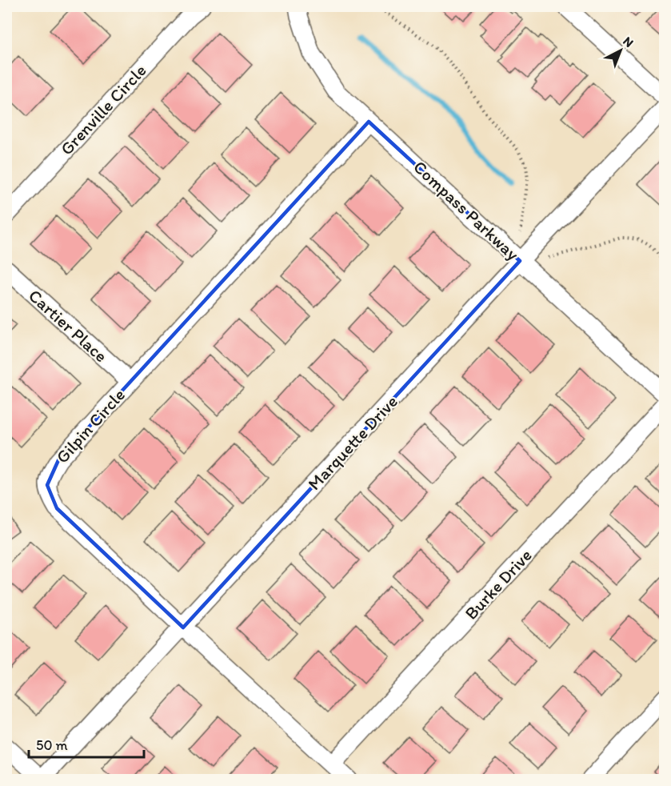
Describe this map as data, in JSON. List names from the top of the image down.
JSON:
{
  "streets": {
    "street": [
      "Grenville Circle",
      "Compass Parkway",
      "Cartier Place",
      "Gilpin Circle",
      "Marquette Drive",
      "Burke Drive"
    ]
  },
  "crossings": [
    ["Compass Parkway", "Gilpin Circle"],
    ["Compass Parkway", "Marquette Drive"],
    ["Cartier Place", "Gilpin Circle"],
    ["Gilpin Circle", "Marquette Drive"],
    ["Gilpin Circle", "Burke Drive"]
  ],
  "scale_bar": "50 m",
  "north": "top right"
}
